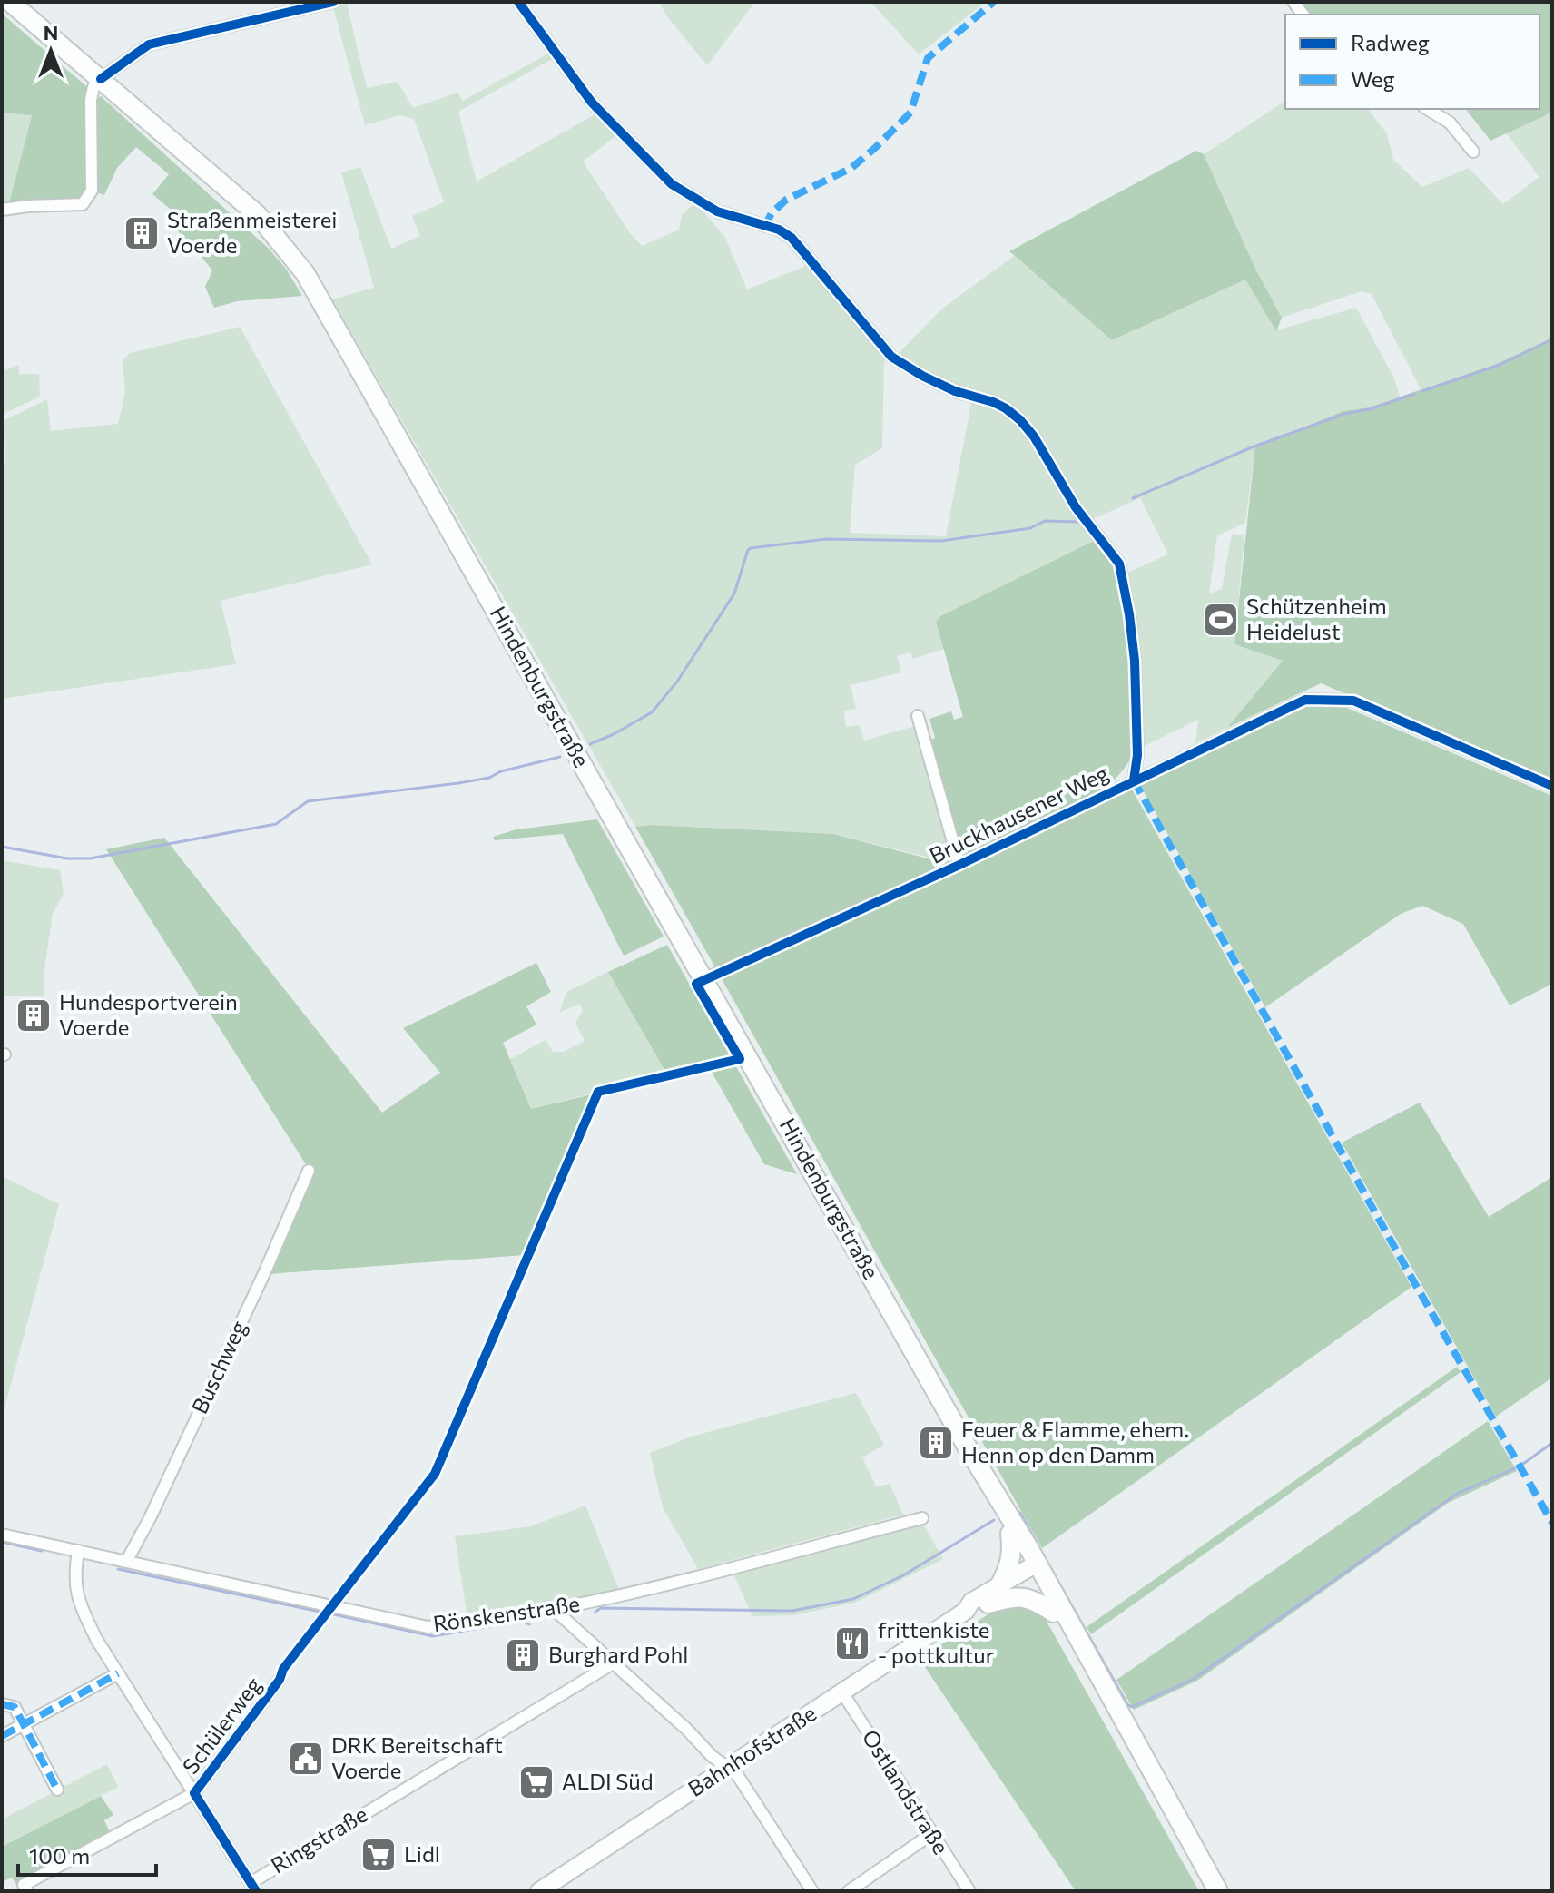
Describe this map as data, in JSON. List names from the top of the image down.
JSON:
{
  "streets": {
    "main road": ["Hindenburgstraße"],
    "street": [
      "Bruckhausener Weg",
      "Buschweg",
      "Rönskenstraße",
      "Schülerweg",
      "Bahnhofstraße",
      "Ostlandstraße",
      "Ringstraße"
    ]
  },
  "crossings": [
    ["Hindenburgstraße", "Bruckhausener Weg"],
    ["Hindenburgstraße", "Bahnhofstraße"],
    ["Buschweg", "Rönskenstraße"],
    ["Bahnhofstraße", "Ostlandstraße"]
  ],
  "places": {
    "building": [
      "Straßenmeisterei Voerde",
      "Hundesportverein Voerde",
      "Feuer & Flamme, ehem. Henn op den Damm",
      "Burghard Pohl"
    ],
    "sports": ["Schützenheim Heidelust"],
    "restaurant": ["frittenkiste - pottkultur"],
    "public building": ["DRK Bereitschaft Voerde"],
    "supermarket": ["ALDI Süd", "Lidl"]
  },
  "legend": ["Radweg", "Weg"],
  "scale_bar": "100 m",
  "north": "top"
}
